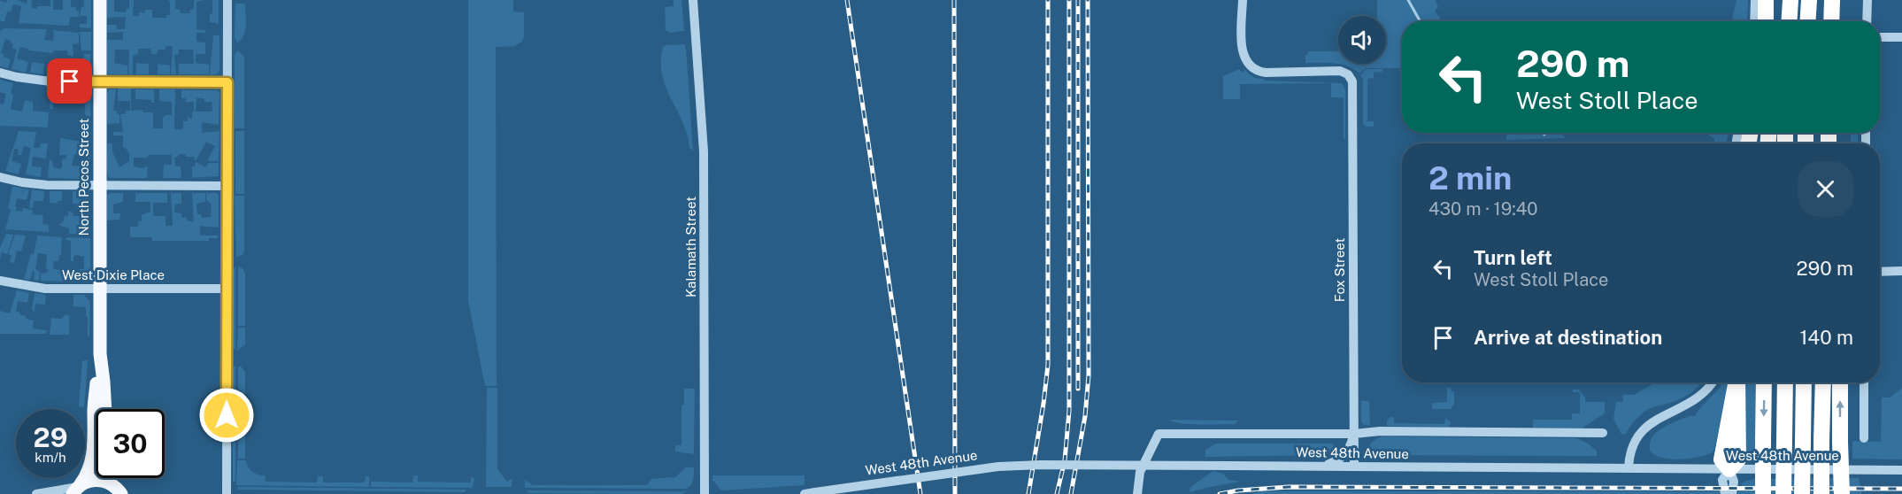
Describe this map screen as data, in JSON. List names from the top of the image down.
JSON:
{
  "streets": {
    "main road": ["North Pecos Street"],
    "street": [
      "Kalamath Street",
      "Fox Street",
      "West Dixie Place",
      "West 48th Avenue"
    ]
  },
  "crossings": [
    ["North Pecos Street", "West Dixie Place"],
    ["Fox Street", "West 48th Avenue"]
  ],
  "page": {
    "turn": ["290 m", "West Stoll Place"],
    "heading": ["2 min", "430 m · 19:40"],
    "list": [
      {
        "name": "Turn left",
        "note": "West Stoll Place",
        "value": "290 m"
      },
      {
        "name": "Arrive at destination",
        "value": "140 m"
      }
    ],
    "speed": "29 km/h",
    "limit": "30"
  }
}
